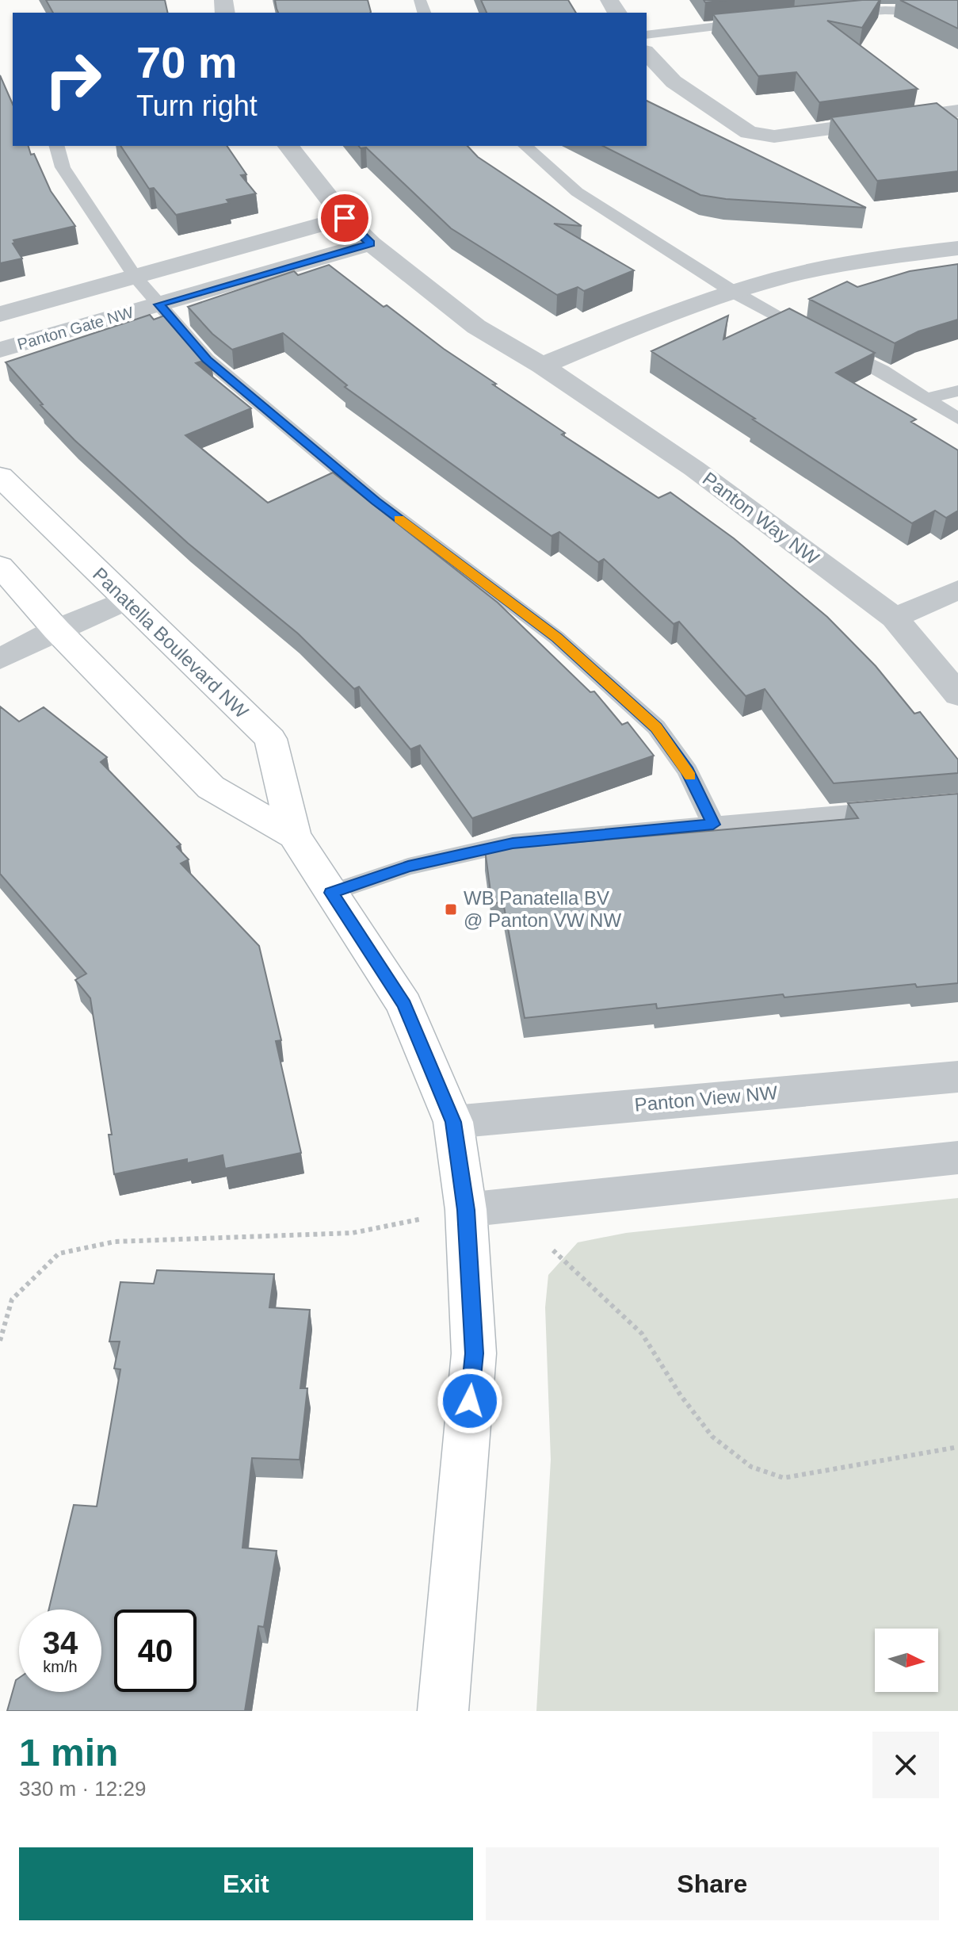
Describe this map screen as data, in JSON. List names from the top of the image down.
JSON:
{
  "streets": {
    "street": [
      "Panton Gate NW",
      "Panton Way NW",
      "Panatella Boulevard NW",
      "Panton View NW"
    ]
  },
  "crossings": [
    ["Panton Gate NW", "Panton Way NW"],
    ["Panatella Boulevard NW", "Panton View NW"]
  ],
  "places": {
    "transit": ["WB Panatella BV @ Panton VW NW"]
  },
  "north": "right",
  "page": {
    "turn": ["70 m", "Turn right"],
    "speed": "34 km/h",
    "limit": "40",
    "heading": ["1 min", "330 m · 12:29"],
    "buttons": ["Exit", "Share"]
  }
}
